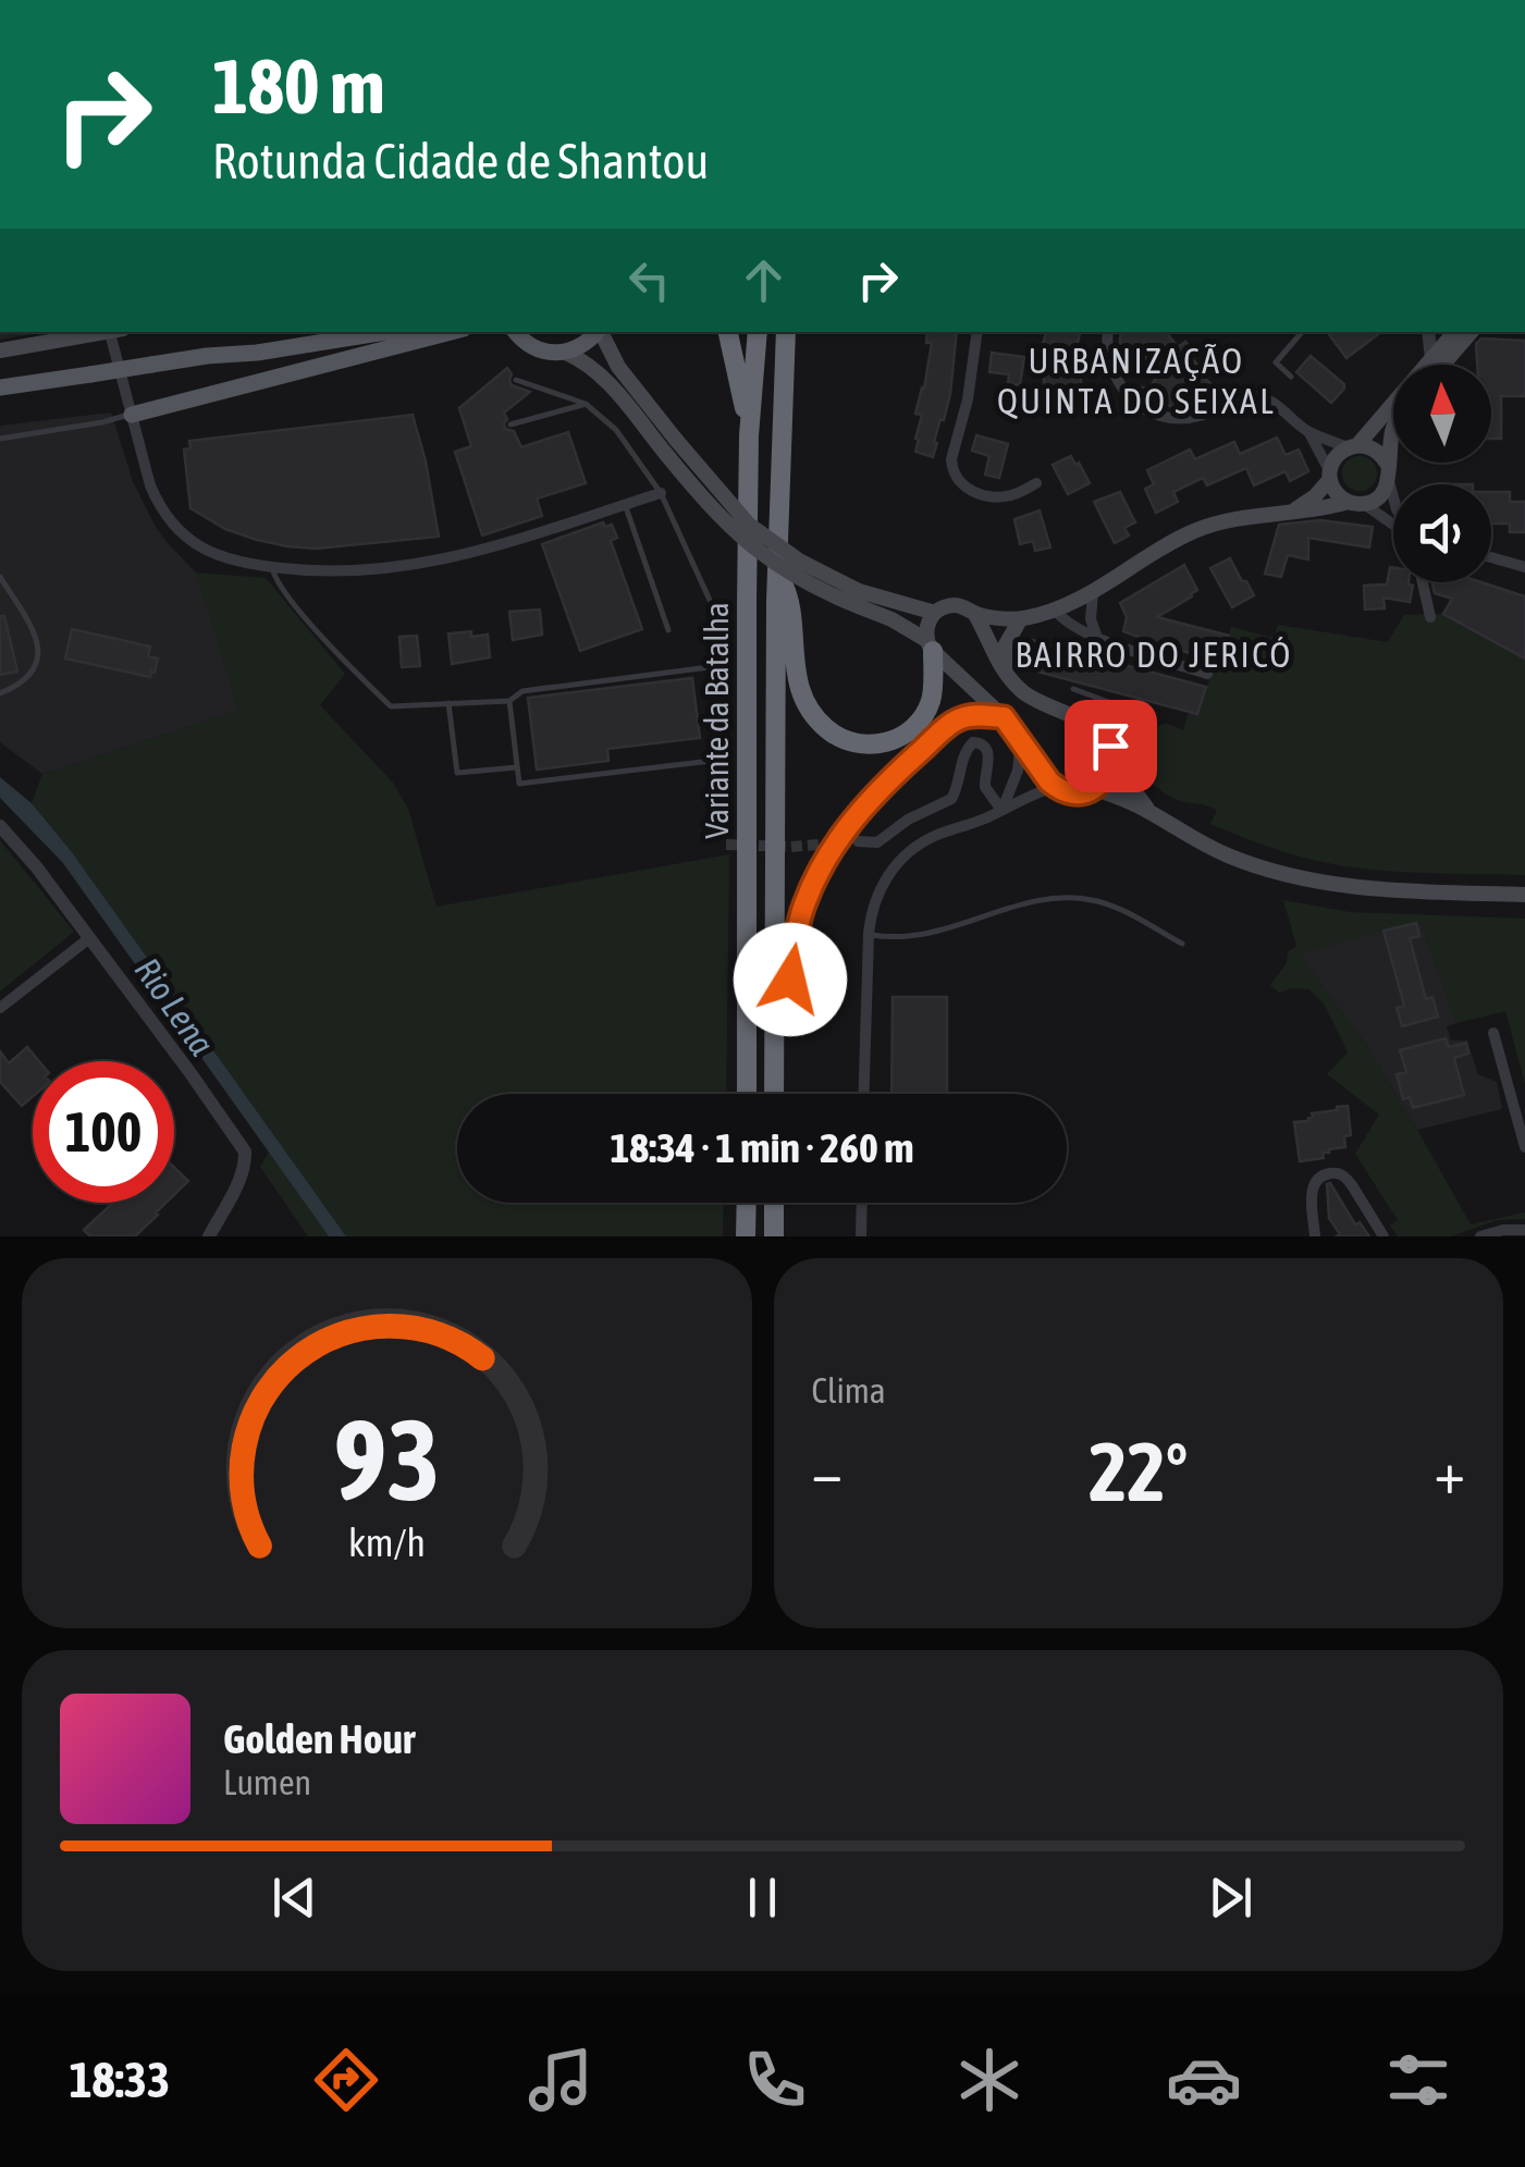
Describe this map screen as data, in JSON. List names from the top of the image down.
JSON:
{
  "streets": {
    "highway": ["Variante da Batalha"]
  },
  "districts": ["URBANIZAÇÃO QUINTA DO SEIXAL", "BAIRRO DO JERICÓ"],
  "water": ["Rio Lena"],
  "north": "top",
  "page": {
    "turn": ["180 m", "Rotunda Cidade de Shantou"],
    "limit": "100",
    "trip": "18:34 · 1 min · 260 m",
    "tile": "Clima",
    "heat": ["−", "22°", "+"],
    "song": ["Golden Hour", "Lumen"],
    "tabs": "18:33",
    "gauge": ["93", "km/h"]
  }
}
